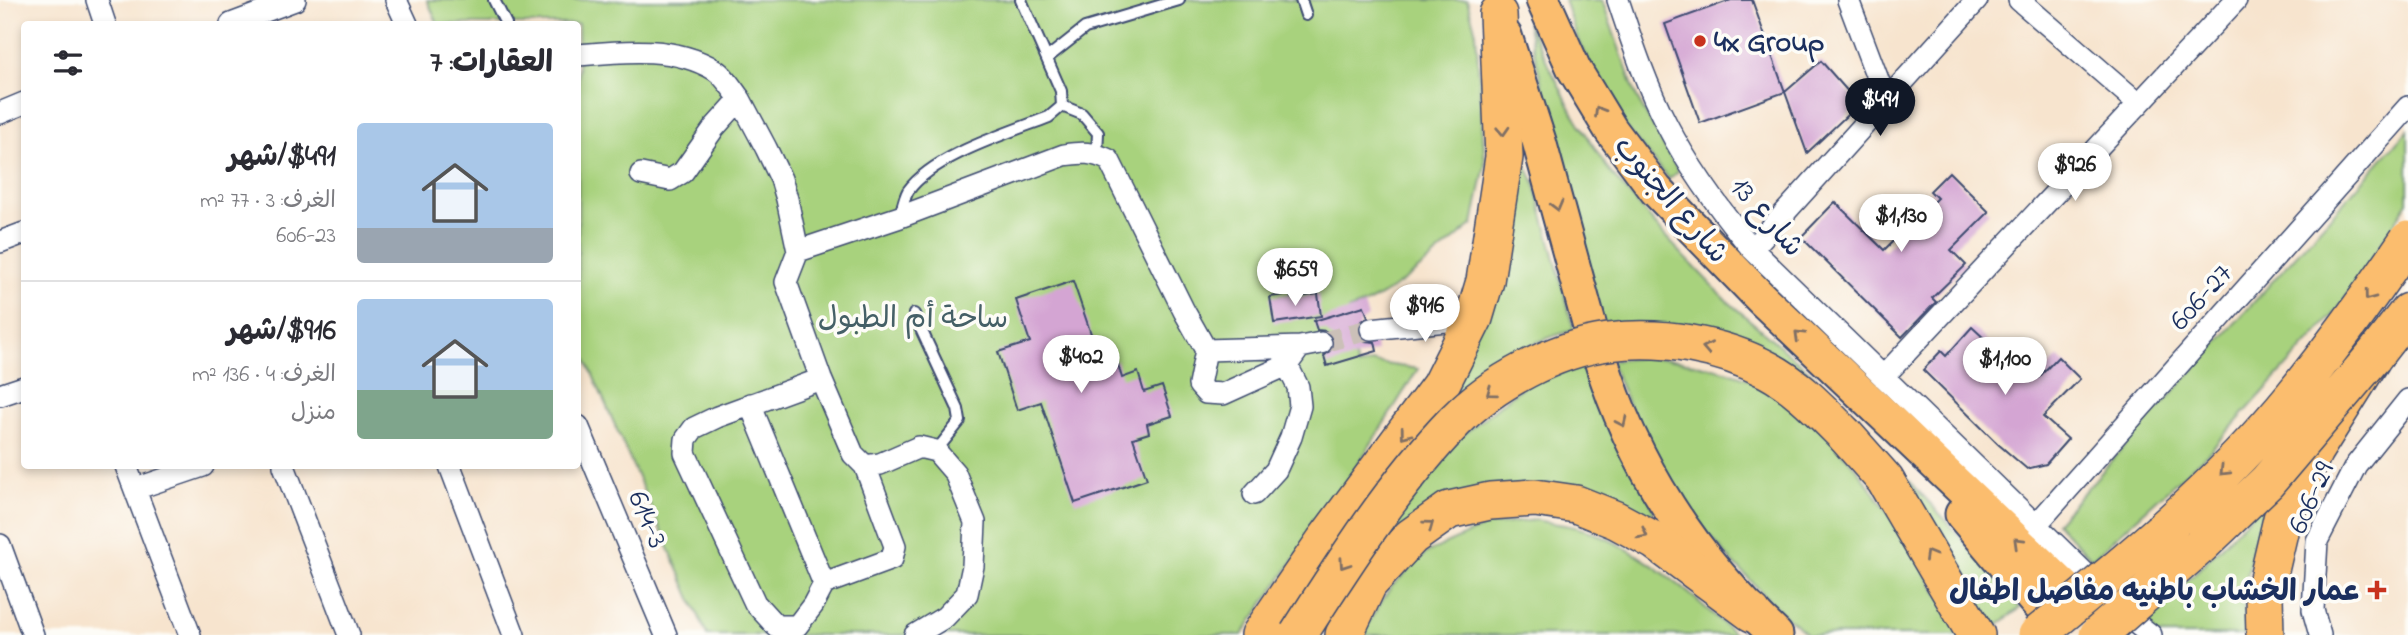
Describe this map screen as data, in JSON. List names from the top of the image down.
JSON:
{
  "streets": {
    "main road": ["شارع الجنوب"],
    "street": [
      "شارع 13",
      "606-27",
      "606-29",
      "614-3"
    ]
  },
  "crossings": [
    ["شارع الجنوب", "شارع 13"],
    ["شارع 13", "606-27"]
  ],
  "parks": ["ساحة أم الطبول"],
  "places": {
    "other": ["4x Group"],
    "health": ["عمار الخشاب باطنيه مفاصل اطفال"]
  },
  "page": {
    "heading": "العقارات: 7",
    "price": [
      "$491",
      "$926",
      "$1,130",
      "$659",
      "$916",
      "$402",
      "$1,100"
    ],
    "list": [
      {
        "name": "$491/شهر",
        "note": "الغرف: 3 · 77 m² · 606-23"
      },
      {
        "name": "$916/شهر",
        "note": "الغرف: 4 · 136 m² · منزل"
      }
    ]
  }
}
